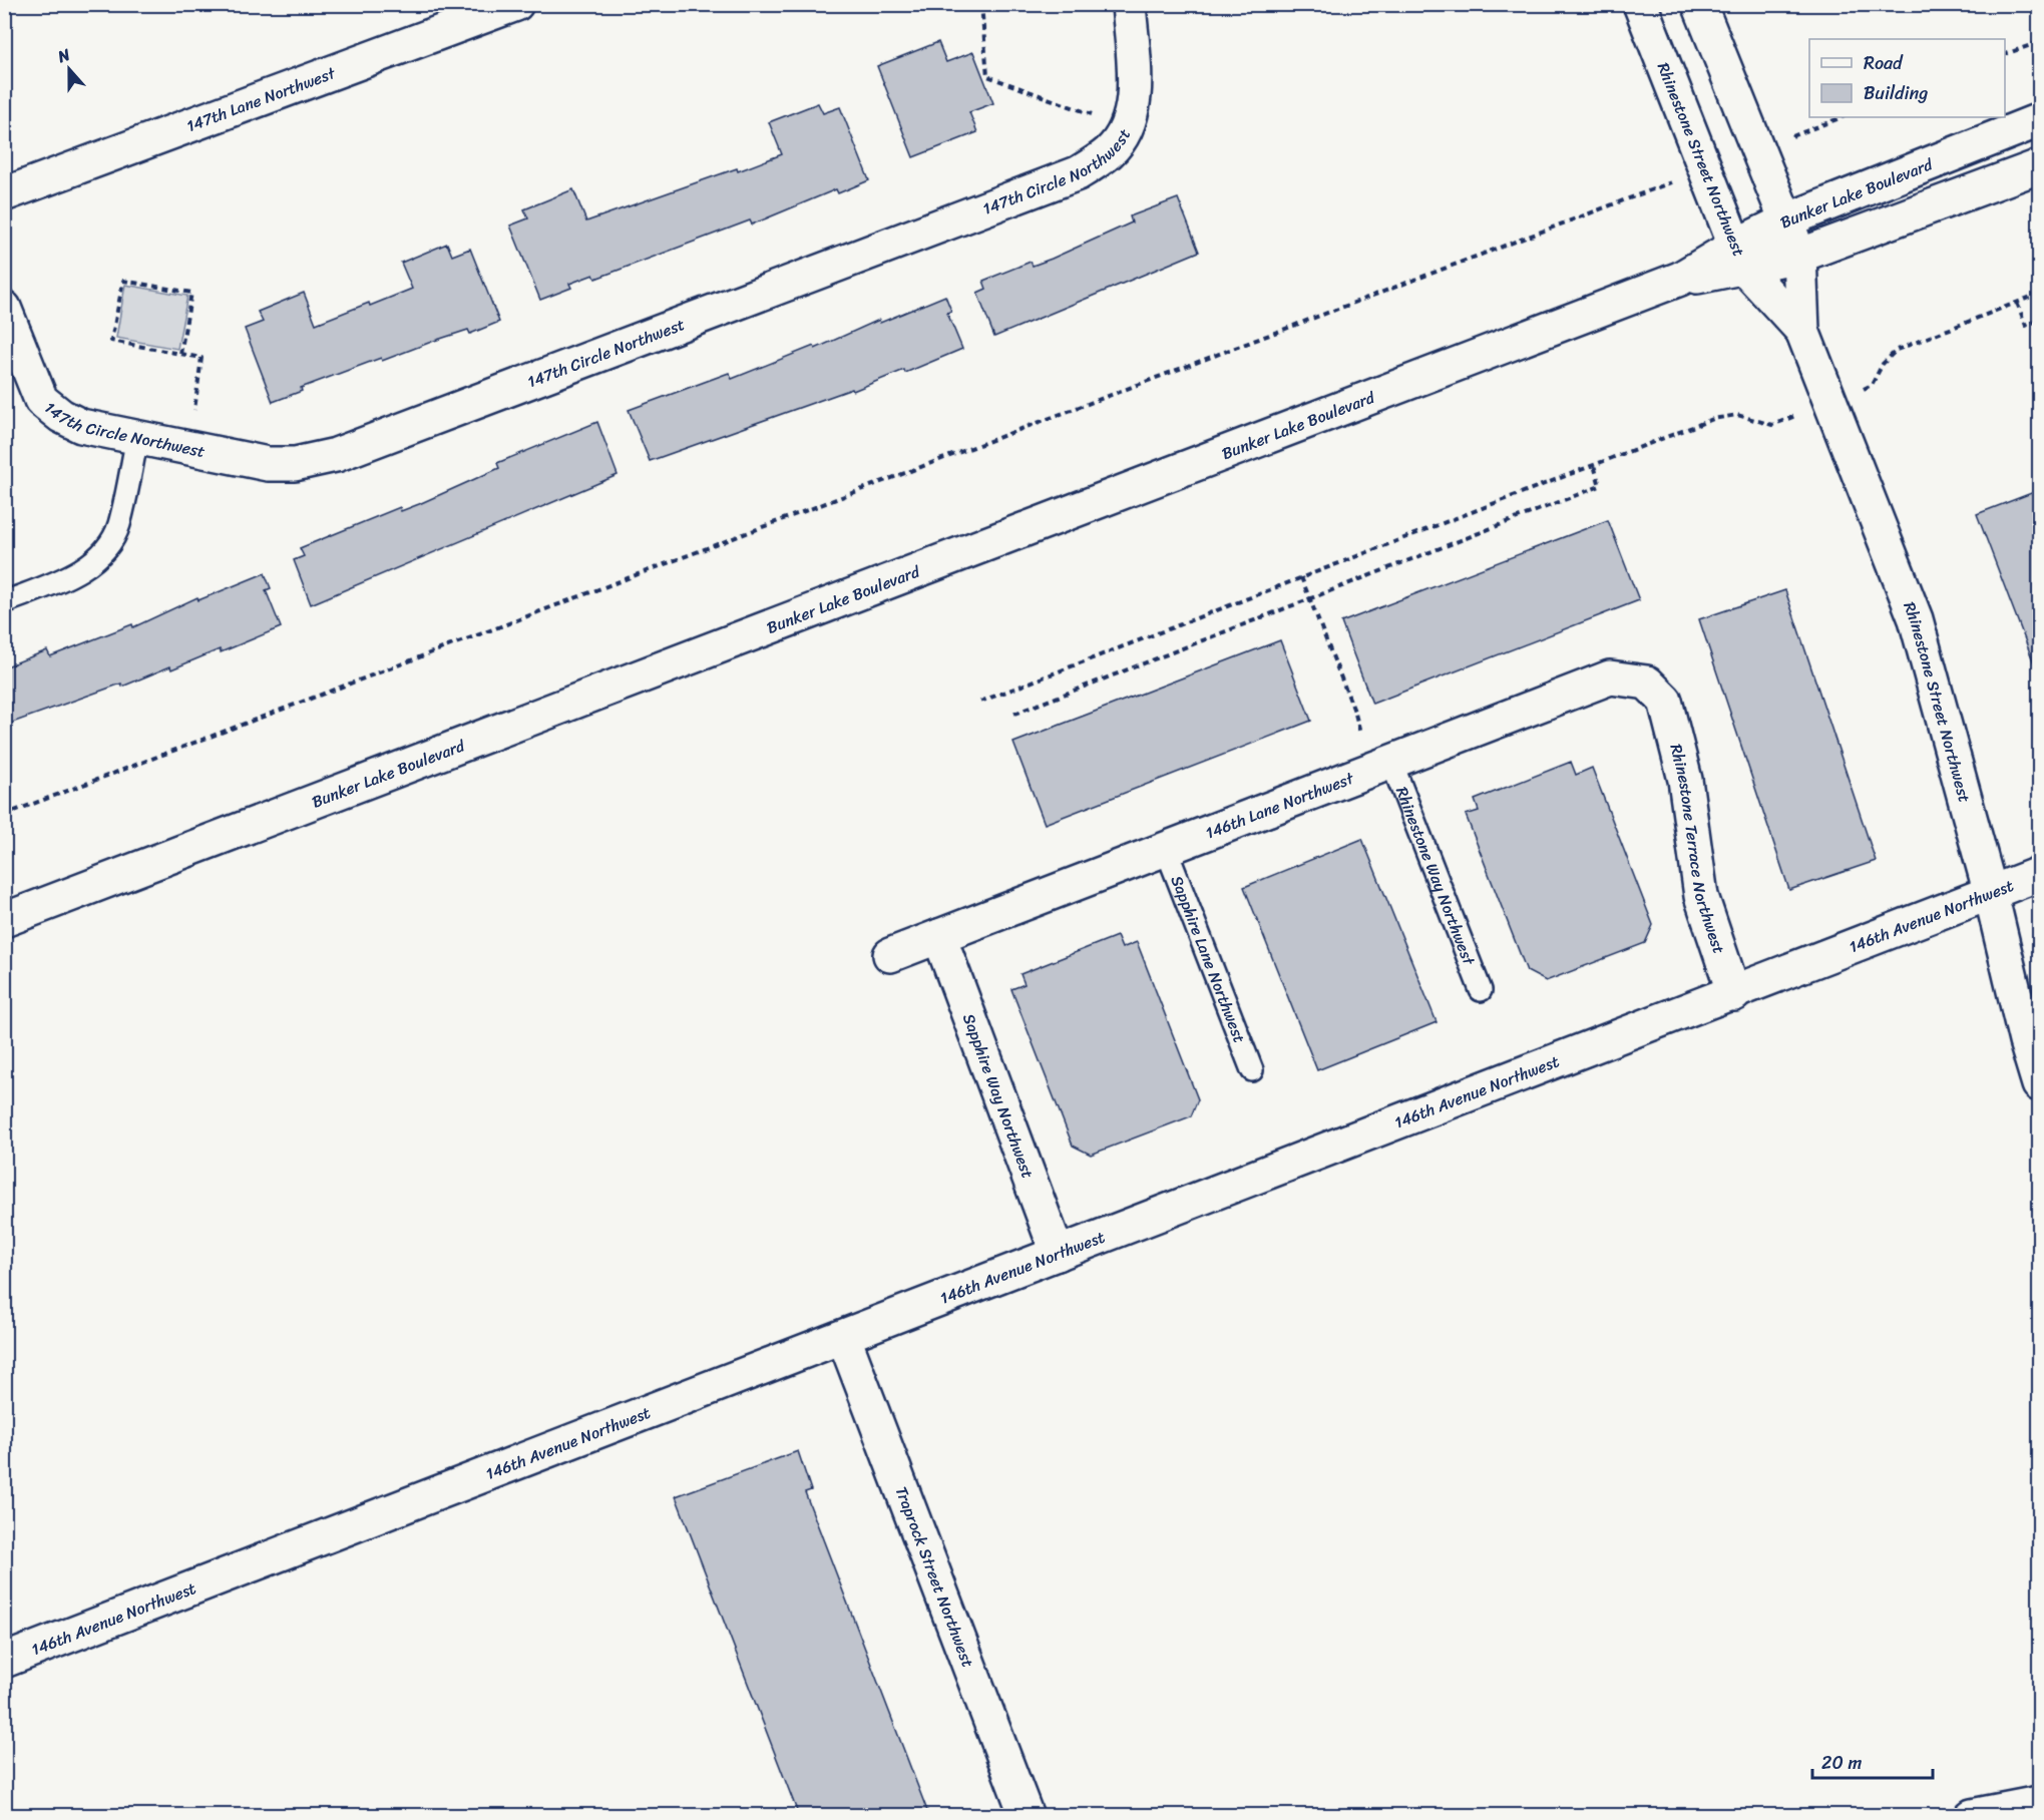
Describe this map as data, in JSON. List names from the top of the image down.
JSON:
{
  "streets": {
    "street": [
      "147th Lane Northwest",
      "Rhinestone Street Northwest",
      "147th Circle Northwest",
      "Bunker Lake Boulevard",
      "146th Lane Northwest",
      "Rhinestone Terrace Northwest",
      "146th Avenue Northwest",
      "Sapphire Way Northwest",
      "Traprock Street Northwest"
    ],
    "lane": ["Rhinestone Way Northwest", "Sapphire Lane Northwest"]
  },
  "crossings": [
    ["Rhinestone Street Northwest", "Bunker Lake Boulevard"],
    ["Rhinestone Street Northwest", "146th Avenue Northwest"],
    ["146th Lane Northwest", "Rhinestone Terrace Northwest"],
    ["146th Lane Northwest", "Rhinestone Way Northwest"],
    ["146th Lane Northwest", "Sapphire Lane Northwest"],
    ["146th Lane Northwest", "Sapphire Way Northwest"],
    ["Rhinestone Terrace Northwest", "146th Avenue Northwest"],
    ["146th Avenue Northwest", "Sapphire Way Northwest"],
    ["146th Avenue Northwest", "Traprock Street Northwest"]
  ],
  "legend": ["Road", "Building"],
  "scale_bar": "20 m",
  "north": "top"
}
